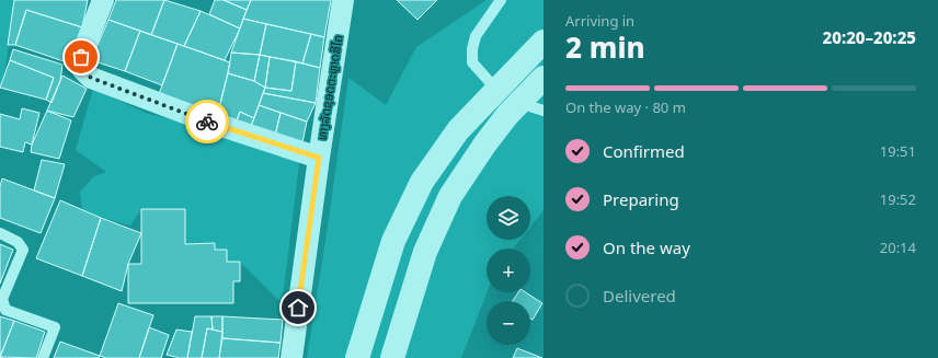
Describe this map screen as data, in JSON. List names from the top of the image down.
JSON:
{
  "streets": {
    "street": ["ທາງລັດຊອດຕະຫຼາດສີໄຄ"]
  },
  "page": {
    "heading": ["2 min", "Arriving in", "20:20–20:25"],
    "bar": "On the way · 80 m",
    "list": [
      ["Confirmed", "19:51"],
      ["Preparing", "19:52"],
      ["On the way", "20:14"],
      "Delivered"
    ],
    "map_buttons": ["+", "−"]
  }
}
